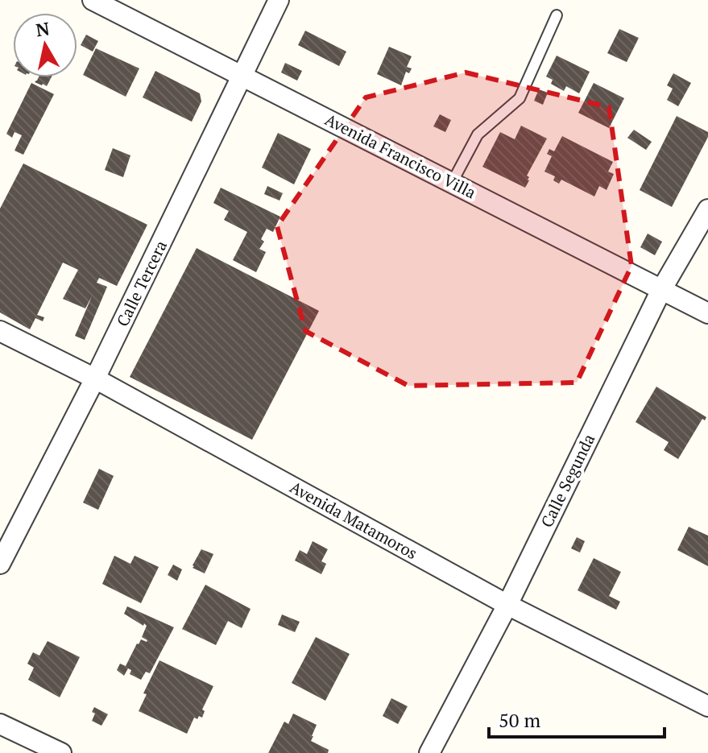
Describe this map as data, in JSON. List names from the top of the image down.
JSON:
{
  "streets": {
    "street": [
      "Avenida Francisco Villa",
      "Calle Tercera",
      "Calle Segunda",
      "Avenida Matamoros"
    ]
  },
  "crossings": [
    ["Avenida Francisco Villa", "Calle Tercera"],
    ["Avenida Francisco Villa", "Calle Segunda"],
    ["Calle Tercera", "Avenida Matamoros"],
    ["Calle Segunda", "Avenida Matamoros"]
  ],
  "scale_bar": "50 m",
  "north": "top"
}
